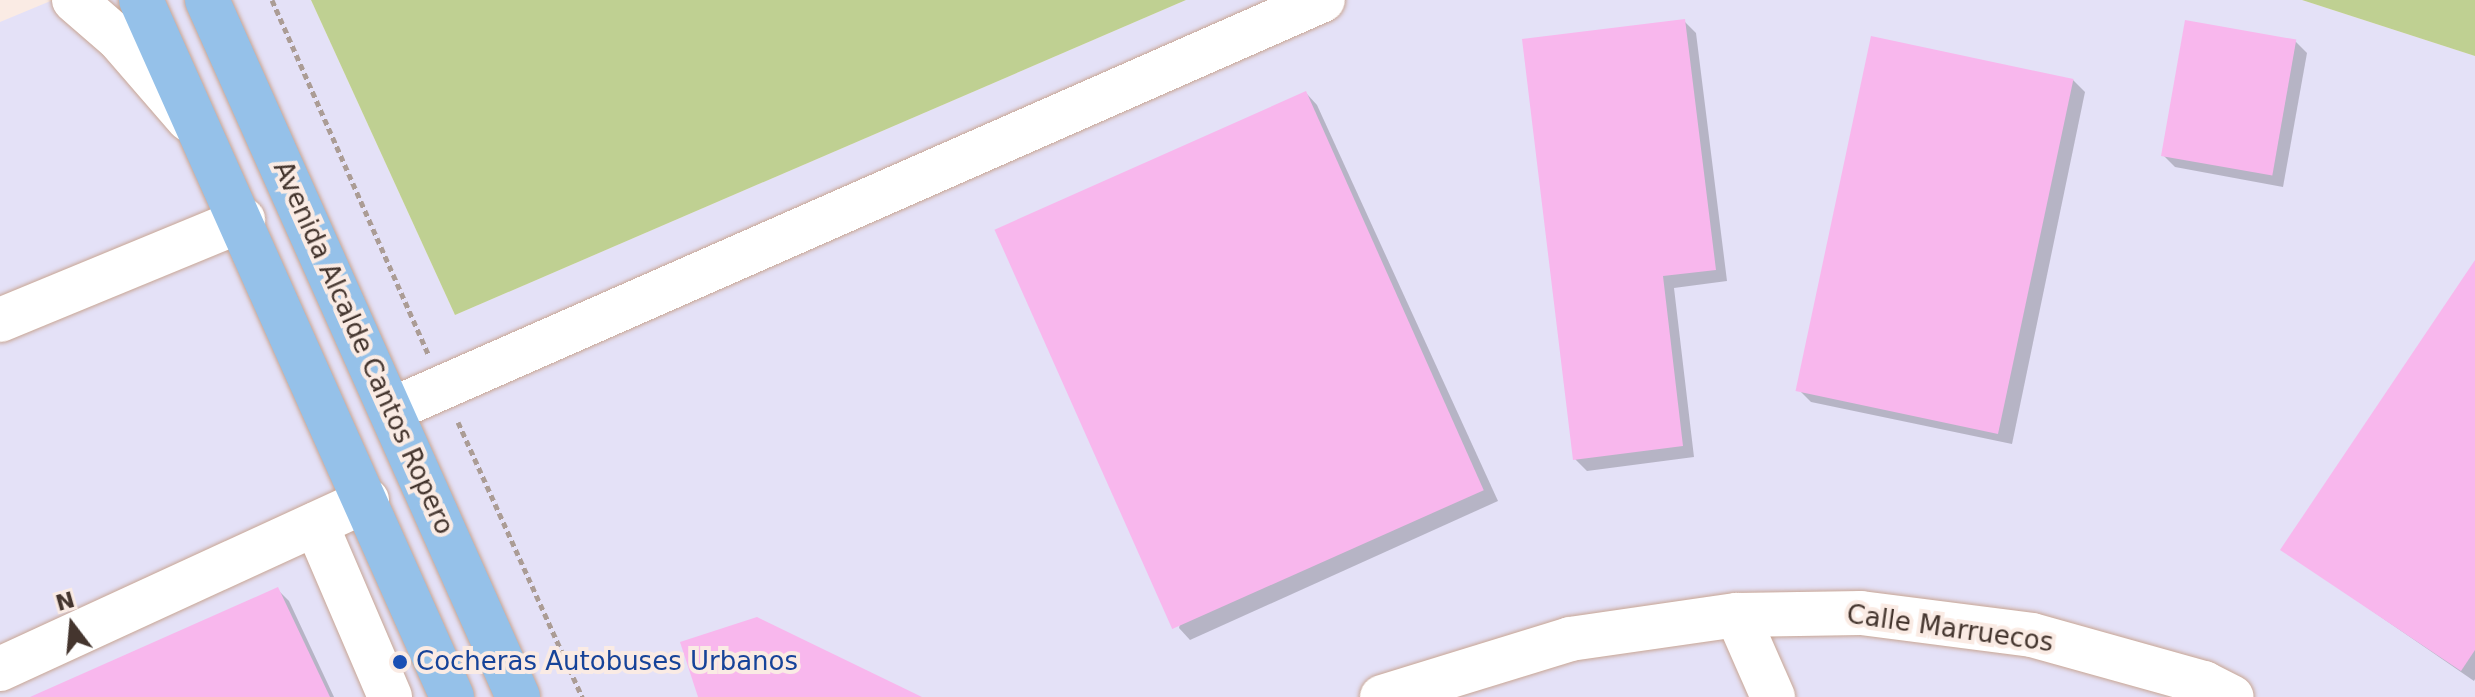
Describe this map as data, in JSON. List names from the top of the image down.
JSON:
{
  "streets": {
    "main road": ["Avenida Alcalde Cantos Ropero"],
    "street": ["Calle Marruecos"]
  },
  "places": ["Cocheras Autobuses Urbanos"],
  "north": "top"
}
